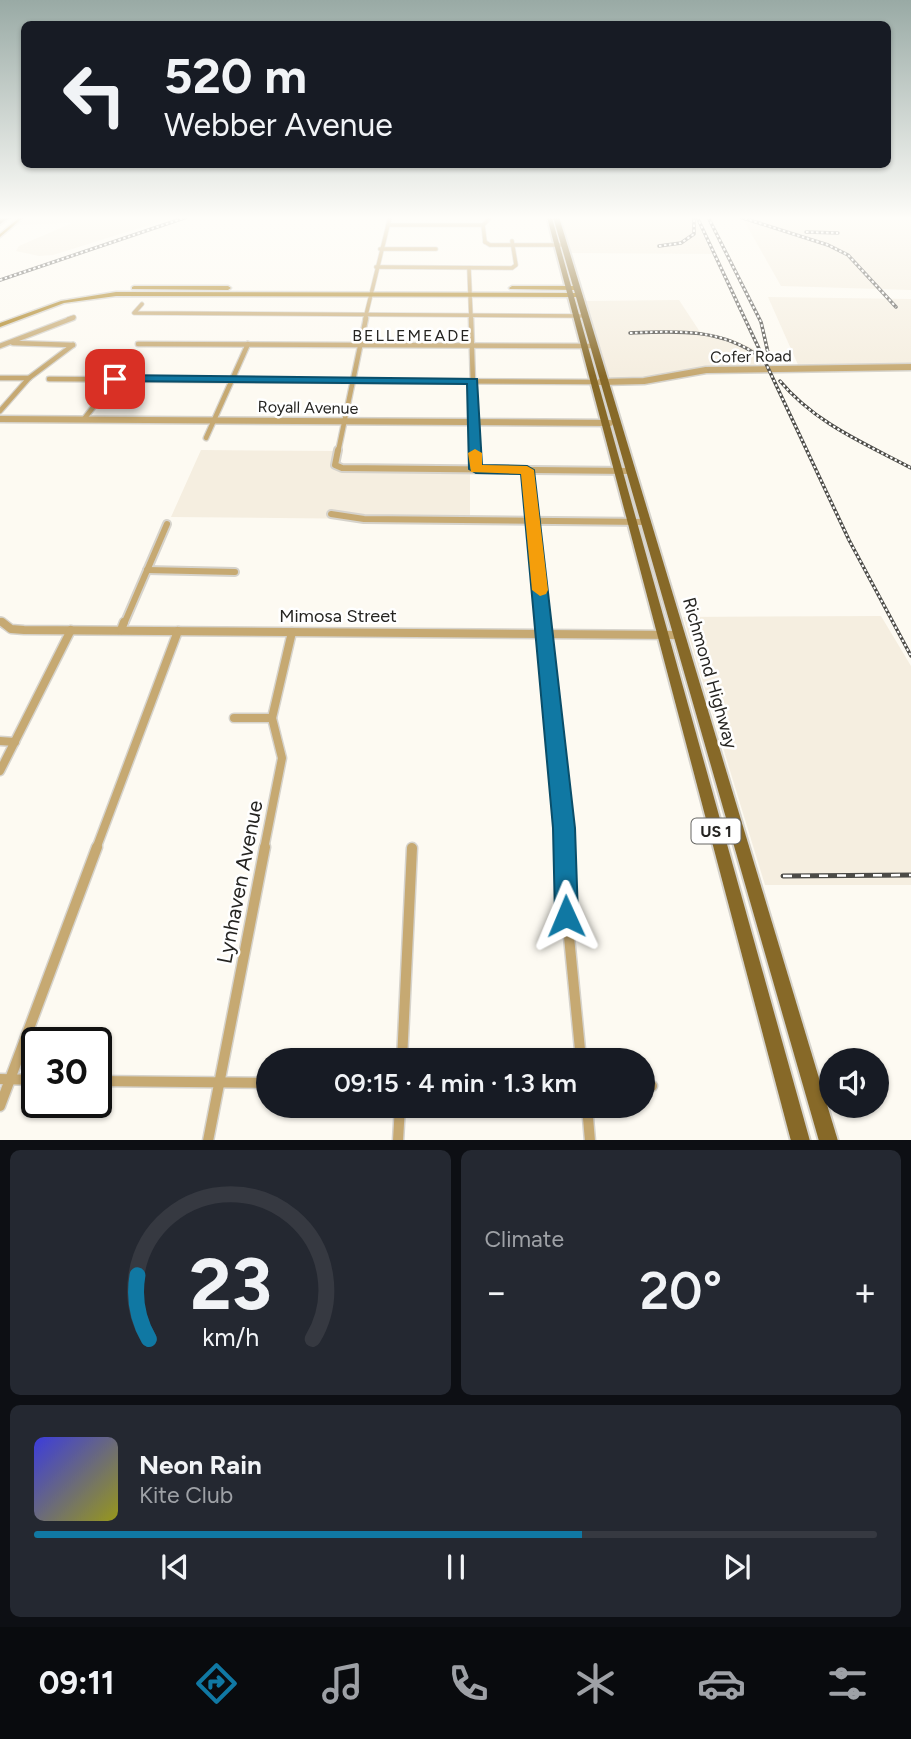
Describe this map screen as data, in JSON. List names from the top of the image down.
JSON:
{
  "streets": {
    "main road": ["Richmond Highway", "US 1"],
    "street": [
      "Cofer Road",
      "Royall Avenue",
      "Mimosa Street",
      "Lynhaven Avenue"
    ]
  },
  "crossings": [
    ["Cofer Road", "Richmond Highway"],
    ["Royall Avenue", "Richmond Highway"],
    ["Mimosa Street", "Richmond Highway"],
    ["Mimosa Street", "Lynhaven Avenue"]
  ],
  "districts": ["BELLEMEADE"],
  "page": {
    "turn": ["520 m", "Webber Avenue"],
    "limit": "30",
    "trip": "09:15 · 4 min · 1.3 km",
    "tile": "Climate",
    "heat": ["−", "20°", "+"],
    "song": ["Neon Rain", "Kite Club"],
    "tabs": "09:11",
    "gauge": ["23", "km/h"]
  }
}
